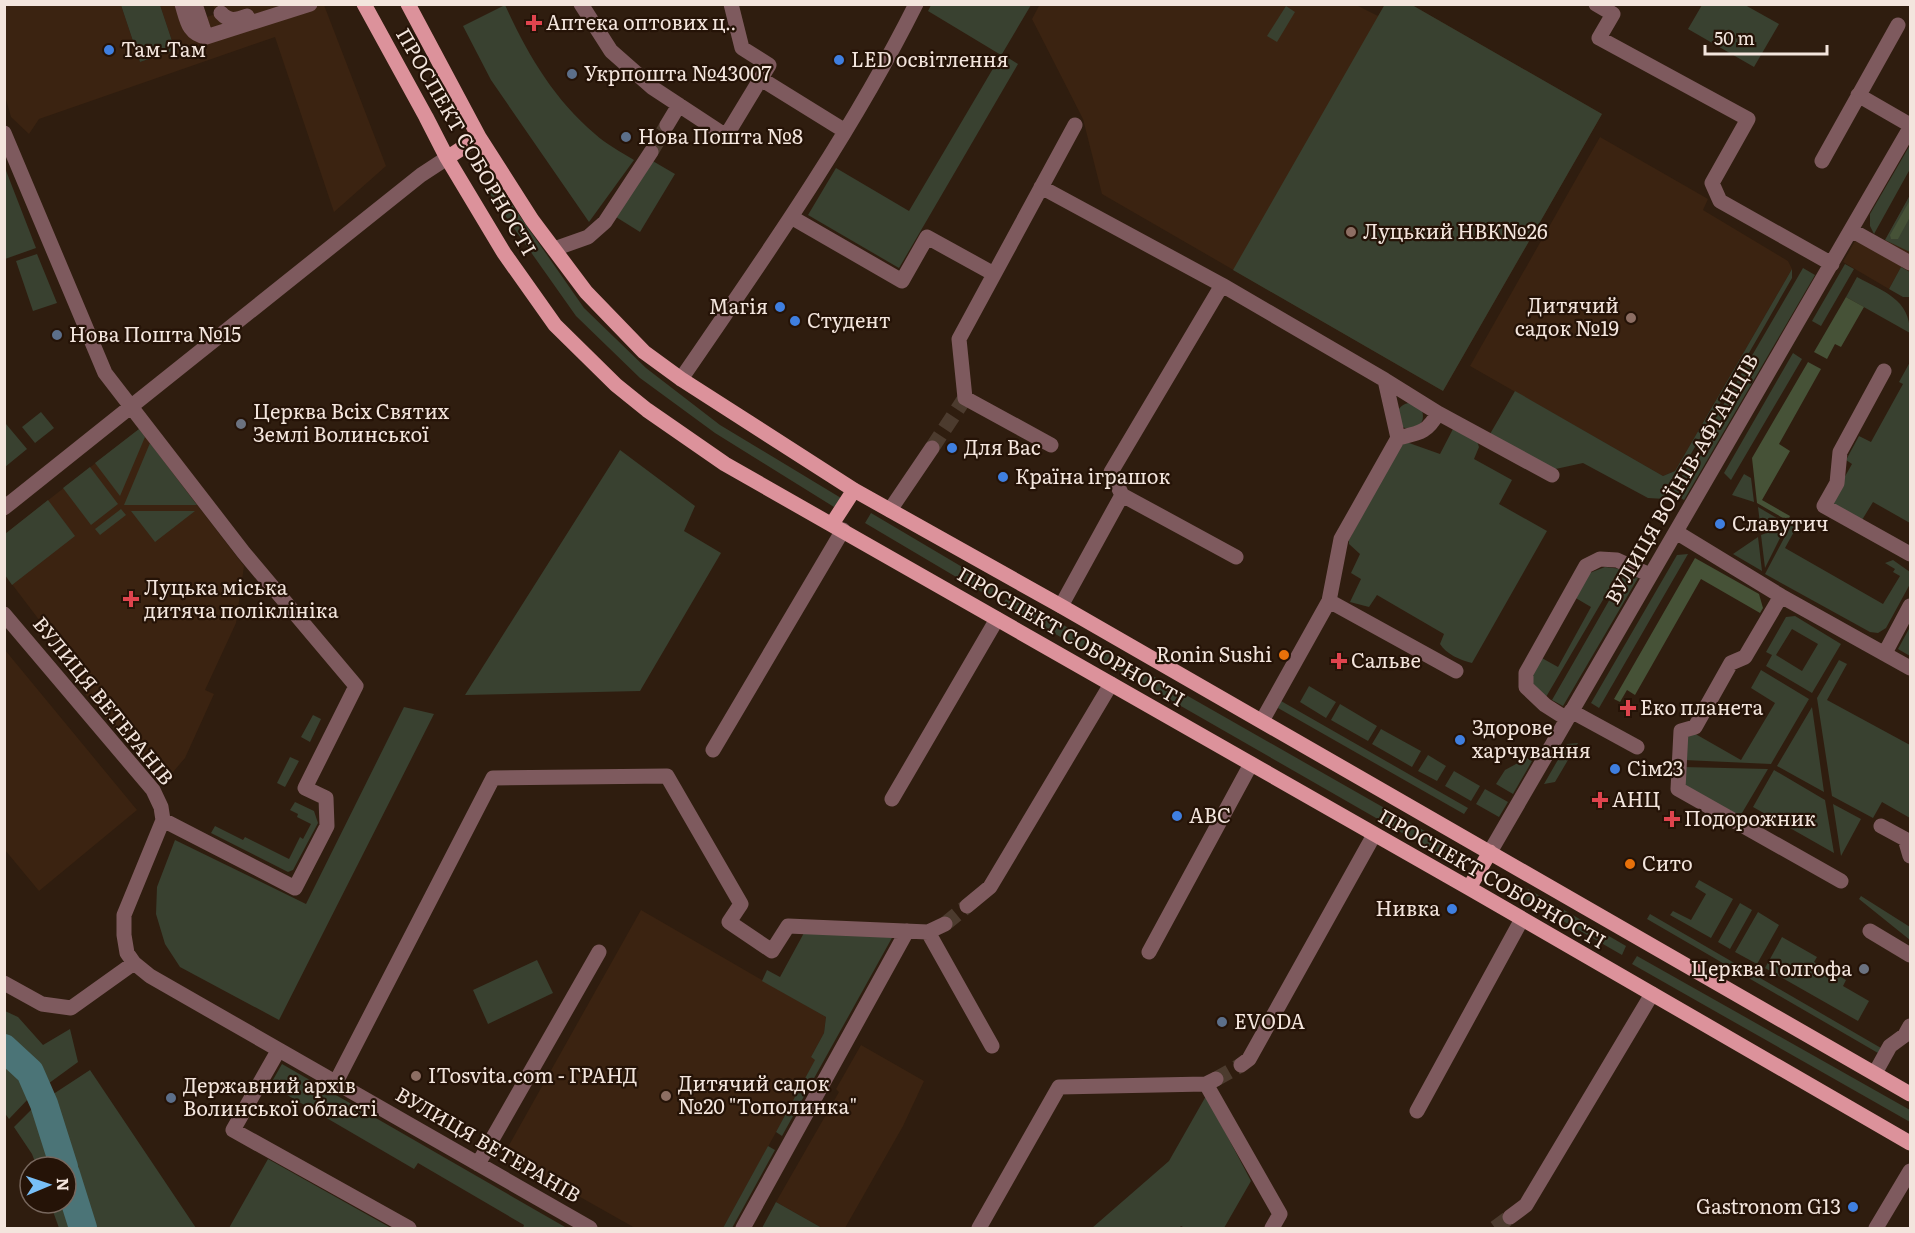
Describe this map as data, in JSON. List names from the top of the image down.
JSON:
{
  "streets": {
    "main road": ["ПРОСПЕКТ СОБОРНОСТІ"],
    "street": ["ВУЛИЦЯ ВОЇНІВ-АФГАНЦІВ", "ВУЛИЦЯ ВЕТЕРАНІВ"]
  },
  "crossings": [
    ["ПРОСПЕКТ СОБОРНОСТІ", "ВУЛИЦЯ ВОЇНІВ-АФГАНЦІВ"]
  ],
  "places": {
    "health": [
      "Аптека оптових ц‥",
      "Луцька міська дитяча поліклініка",
      "Сальве",
      "Еко планета",
      "АНЦ",
      "Подорожник"
    ],
    "other": [
      "Там-Там",
      "LED освітлення",
      "Укрпошта №43007",
      "Нова Пошта №8",
      "Луцький НВК№26",
      "Магія",
      "Дитячий садок №19",
      "Студент",
      "Нова Пошта №15",
      "Церква Всіх Святих Землі Волинської",
      "Для Вас",
      "Країна іграшок",
      "Славутич",
      "Ronin Sushi",
      "Здорове харчування",
      "Сім23",
      "АВС",
      "Сито",
      "Нивка",
      "Церква Голгофа",
      "EVODA",
      "ITosvita.com - ГРАНД",
      "Дитячий садок №20 \"Тополинка\"",
      "Державний архів Волинської області",
      "Gastronom G13"
    ]
  },
  "scale_bar": "50 m",
  "north": "right"
}
